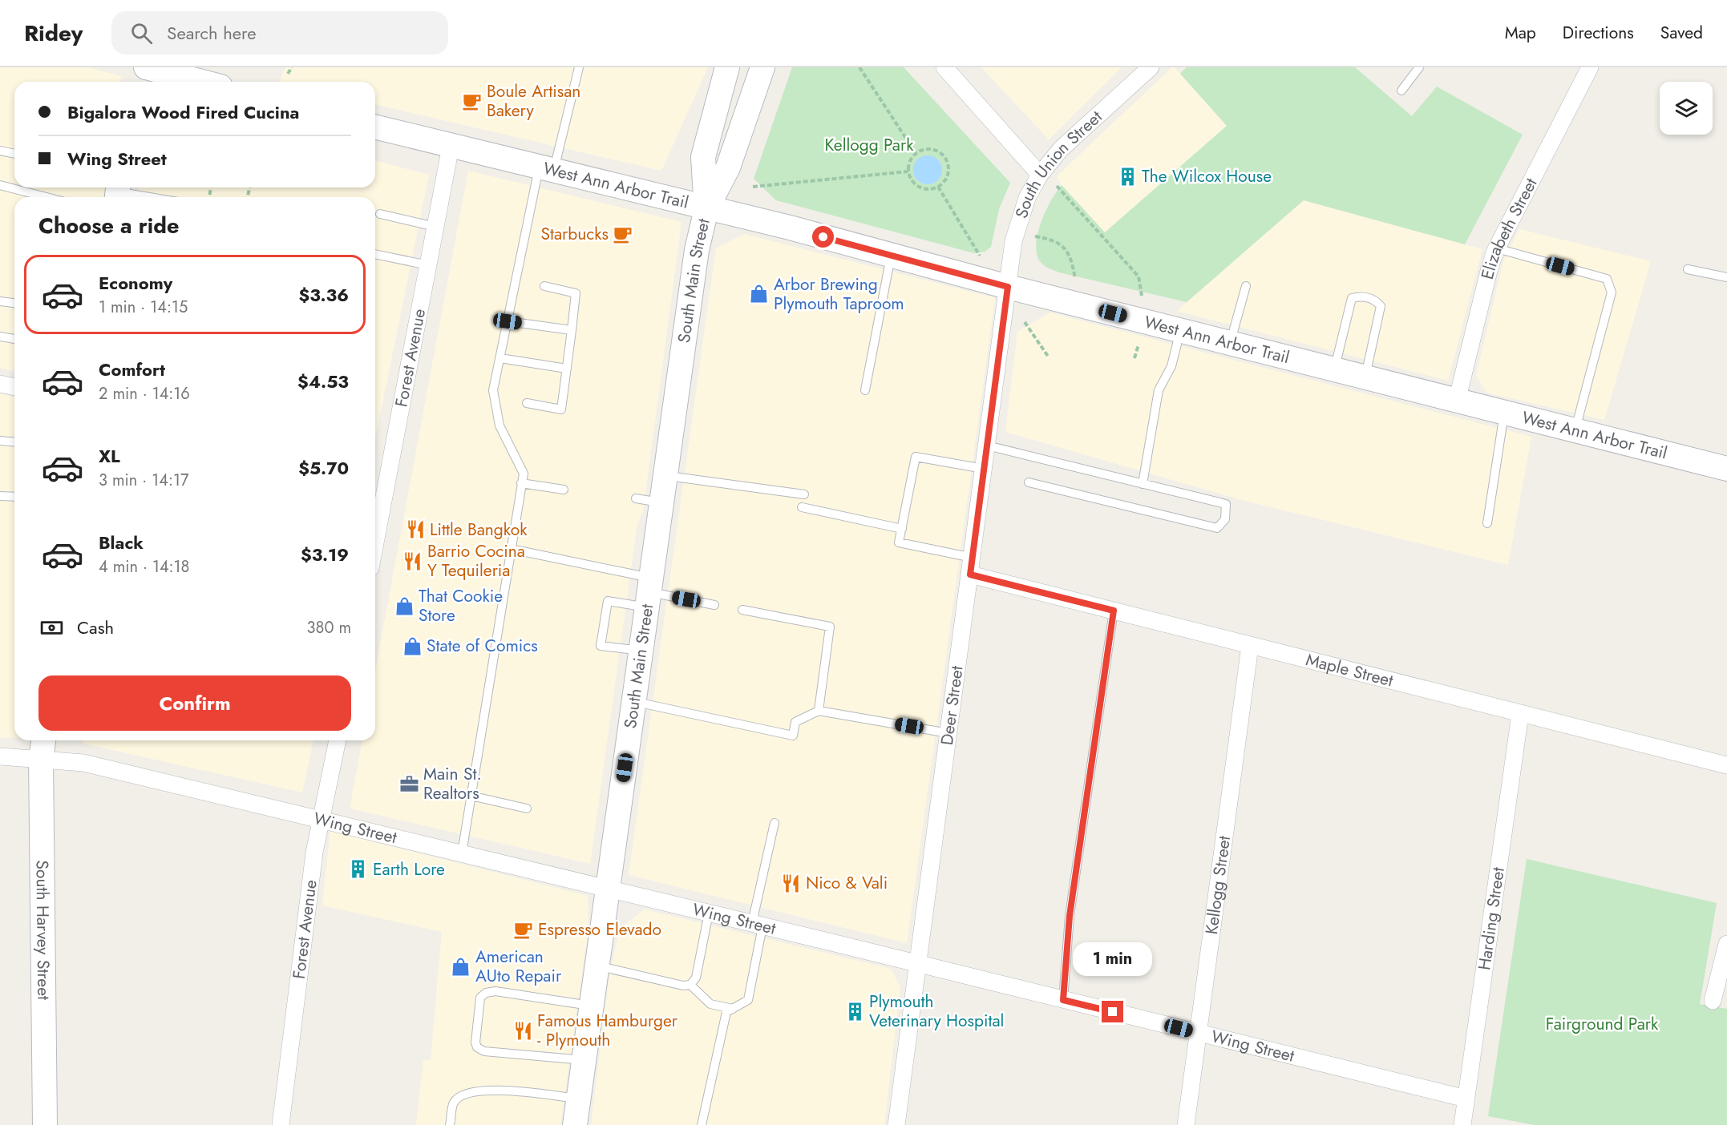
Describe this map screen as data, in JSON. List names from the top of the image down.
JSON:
{
  "streets": {
    "street": [
      "South Union Street",
      "West Ann Arbor Trail",
      "Elizabeth Street",
      "South Main Street",
      "Forest Avenue",
      "Maple Street",
      "Deer Street",
      "Wing Street",
      "Kellogg Street",
      "Harding Street",
      "South Harvey Street"
    ]
  },
  "crossings": [
    ["South Union Street", "West Ann Arbor Trail"],
    ["South Union Street", "Deer Street"],
    ["West Ann Arbor Trail", "Elizabeth Street"],
    ["West Ann Arbor Trail", "South Main Street"],
    ["West Ann Arbor Trail", "Forest Avenue"],
    ["West Ann Arbor Trail", "Deer Street"],
    ["South Main Street", "Wing Street"],
    ["Forest Avenue", "Wing Street"],
    ["Maple Street", "Deer Street"],
    ["Maple Street", "Kellogg Street"],
    ["Maple Street", "Harding Street"],
    ["Deer Street", "Wing Street"],
    ["Wing Street", "Kellogg Street"],
    ["Wing Street", "Harding Street"],
    ["Wing Street", "South Harvey Street"]
  ],
  "parks": ["Kellogg Park", "Fairground Park"],
  "places": {
    "cafe": ["Boule Artisan Bakery", "Starbucks", "Espresso Elevado"],
    "building": ["The Wilcox House", "Earth Lore", "Plymouth Veterinary Hospital"],
    "shop": [
      "Arbor Brewing Plymouth Taproom",
      "That Cookie Store",
      "State of Comics",
      "American AUto Repair"
    ],
    "restaurant": [
      "Little Bangkok",
      "Barrio Cocina Y Tequileria",
      "Nico & Vali",
      "Famous Hamburger - Plymouth"
    ],
    "office": ["Main St. Realtors"]
  },
  "page": {
    "header": "Ridey",
    "search": "Search here",
    "nav": ["Map", "Directions", "Saved"],
    "banner": ["Bigalora Wood Fired Cucina", "Wing Street"],
    "heading": "Choose a ride",
    "list": [
      {
        "name": "Economy",
        "note": "1 min · 14:15",
        "value": "$3.36"
      },
      {
        "name": "Comfort",
        "note": "2 min · 14:16",
        "value": "$4.53"
      },
      {
        "name": "XL",
        "note": "3 min · 14:17",
        "value": "$5.70"
      },
      {
        "name": "Black",
        "note": "4 min · 14:18",
        "value": "$3.19"
      }
    ],
    "pay": ["Cash", "380 m"],
    "buttons": "Confirm",
    "bubble": "1 min"
  }
}
